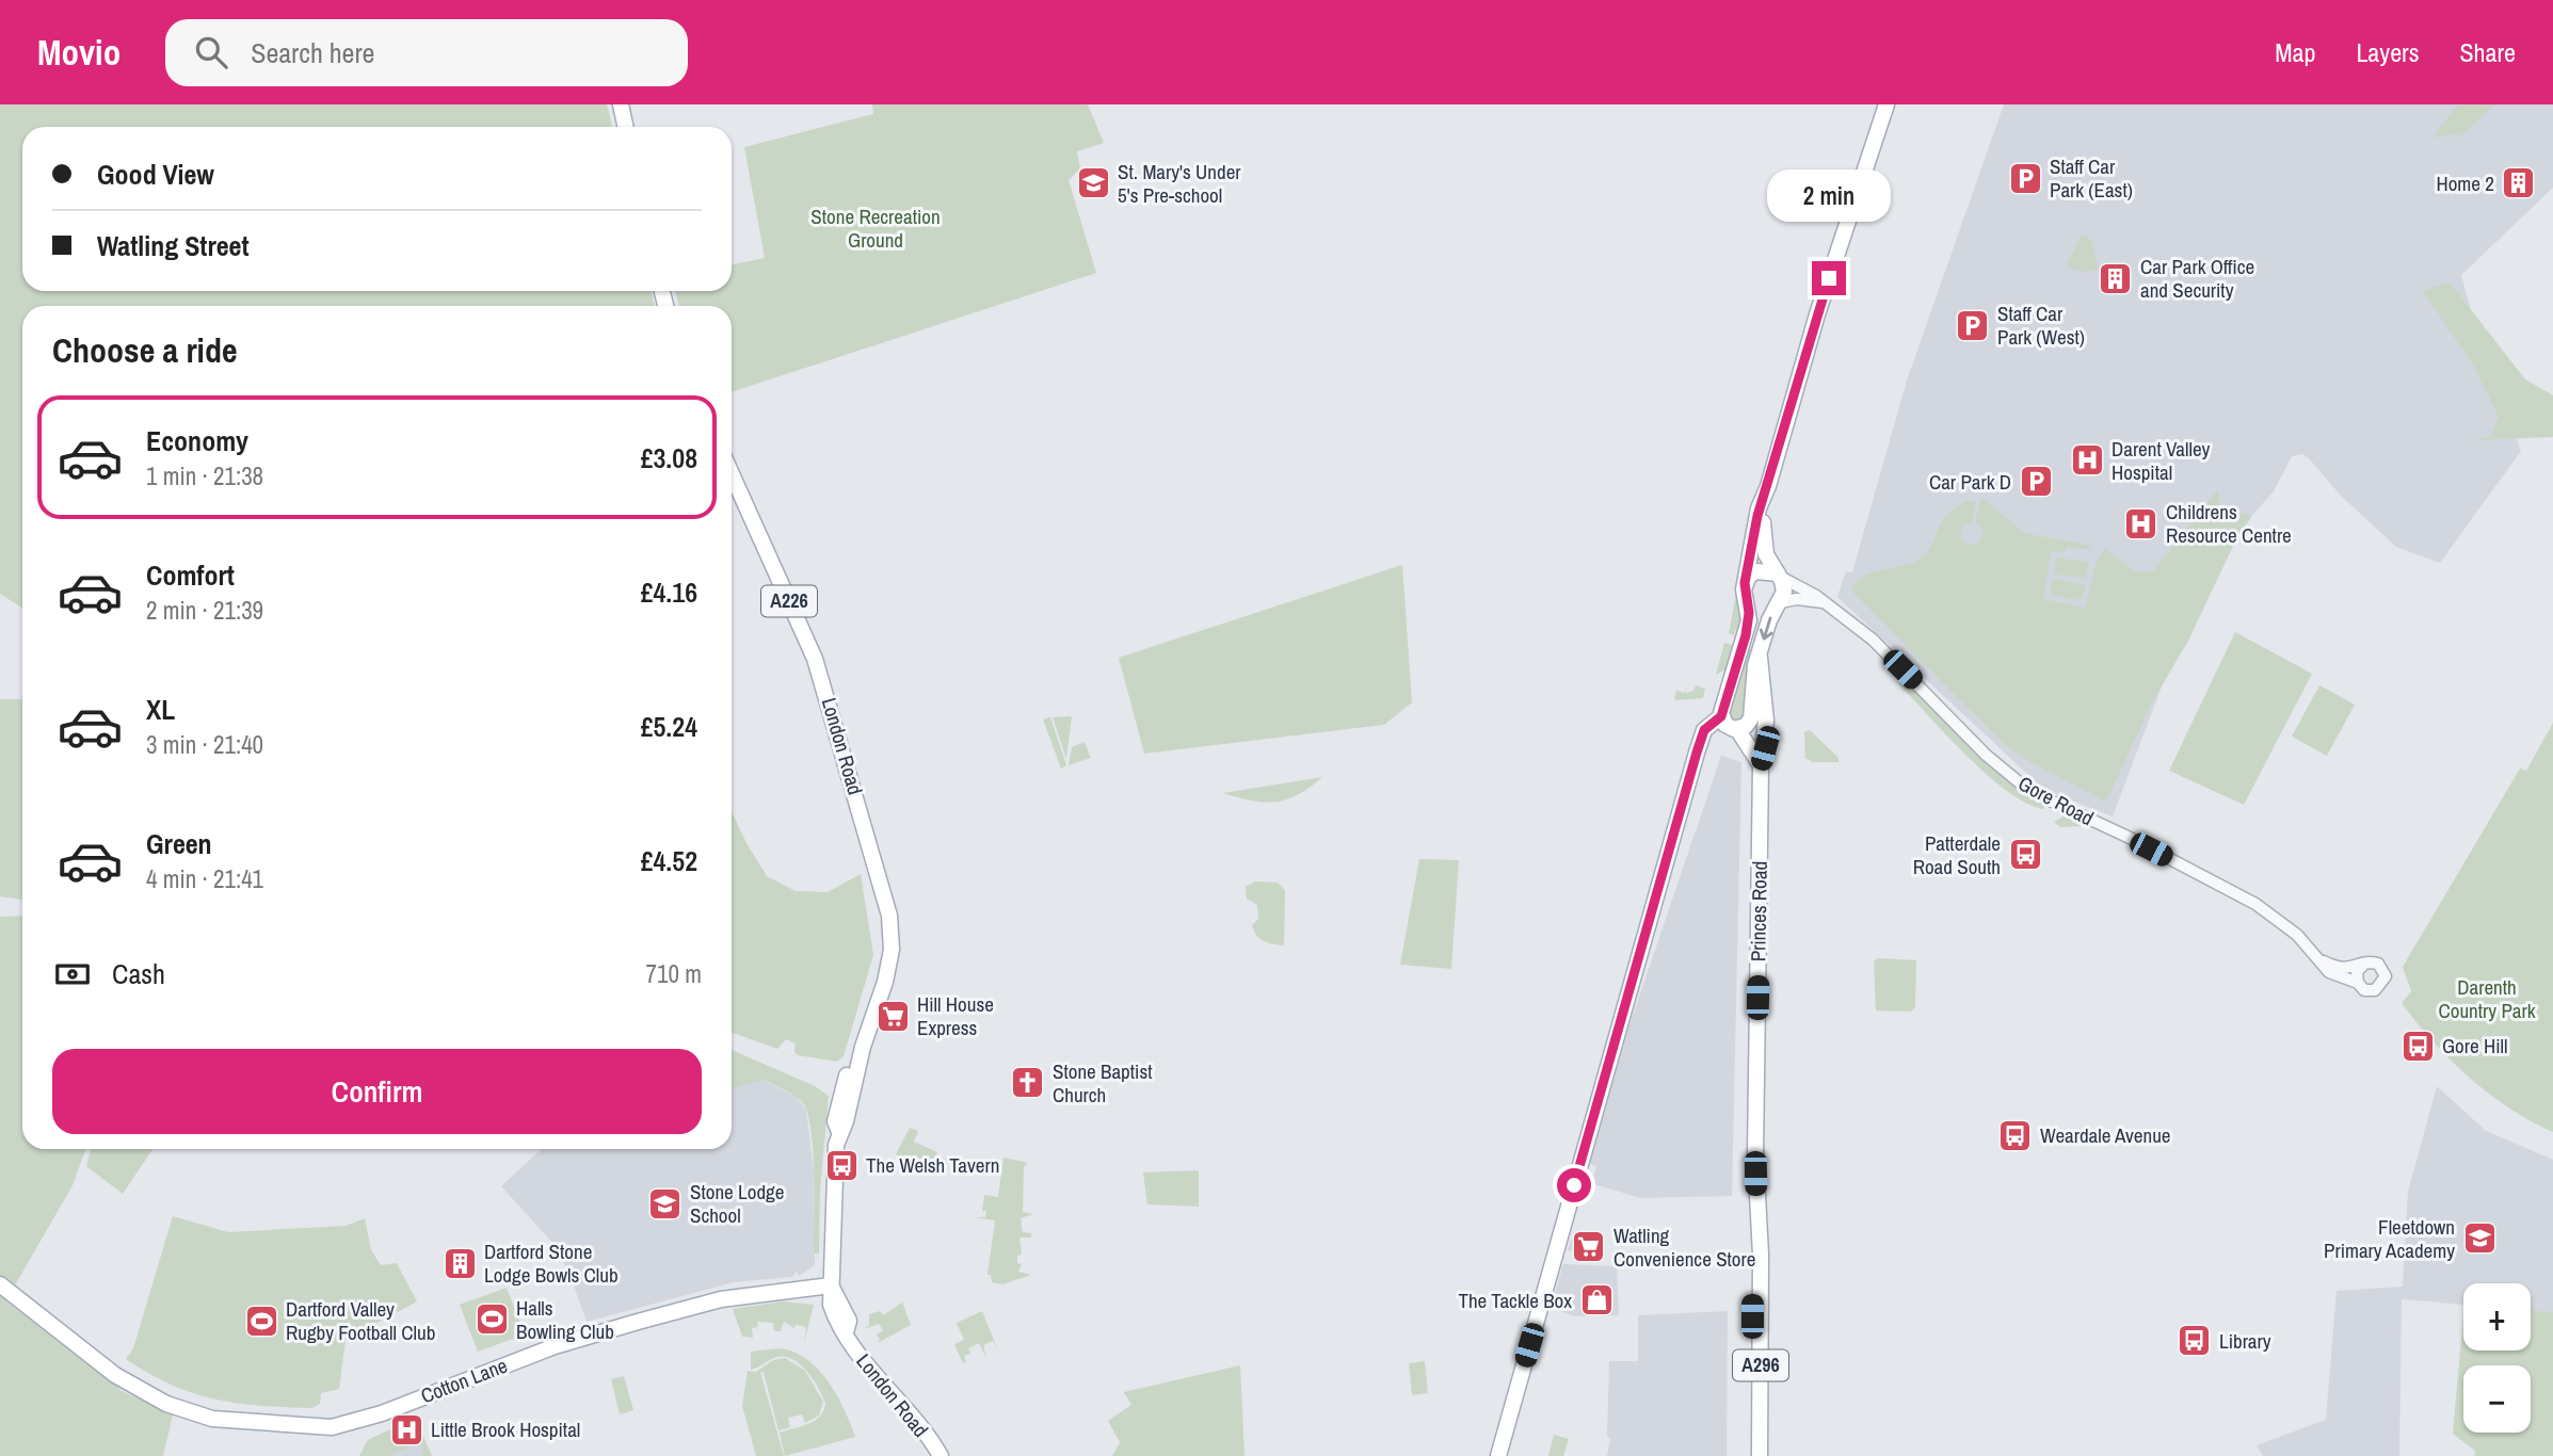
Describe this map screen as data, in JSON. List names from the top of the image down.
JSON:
{
  "streets": {
    "main road": [
      "A226",
      "London Road",
      "Princes Road",
      "A296",
      "Cotton Lane"
    ],
    "street": ["Gore Road"]
  },
  "crossings": [
    ["London Road", "Cotton Lane"]
  ],
  "parks": ["Stone Recreation Ground", "Darenth Country Park"],
  "places": {
    "parking": ["Staff Car Park (East)", "Staff Car Park (West)", "Car Park D"],
    "school or university": ["St. Mary's Under 5's Pre-school", "Stone Lodge School", "Fleetdown Primary Academy"],
    "building": ["Home 2", "Car Park Office and Security", "Dartford Stone Lodge Bowls Club"],
    "hospital": ["Darent Valley Hospital", "Childrens Resource Centre", "Little Brook Hospital"],
    "bus stop": [
      "Patterdale Road South",
      "Gore Hill",
      "Weardale Avenue",
      "The Welsh Tavern",
      "Library"
    ],
    "supermarket": ["Hill House Express", "Watling Convenience Store"],
    "church": ["Stone Baptist Church"],
    "shop": ["The Tackle Box"],
    "sports": ["Halls Bowling Club", "Dartford Valley Rugby Football Club"]
  },
  "page": {
    "header": "Movio",
    "search": "Search here",
    "nav": ["Map", "Layers", "Share"],
    "banner": ["Good View", "Watling Street"],
    "bubble": "2 min",
    "heading": "Choose a ride",
    "list": [
      {
        "name": "Economy",
        "note": "1 min · 21:38",
        "value": "£3.08"
      },
      {
        "name": "Comfort",
        "note": "2 min · 21:39",
        "value": "£4.16"
      },
      {
        "name": "XL",
        "note": "3 min · 21:40",
        "value": "£5.24"
      },
      {
        "name": "Green",
        "note": "4 min · 21:41",
        "value": "£4.52"
      }
    ],
    "pay": ["Cash", "710 m"],
    "buttons": "Confirm",
    "map_buttons": ["+", "−"]
  }
}
